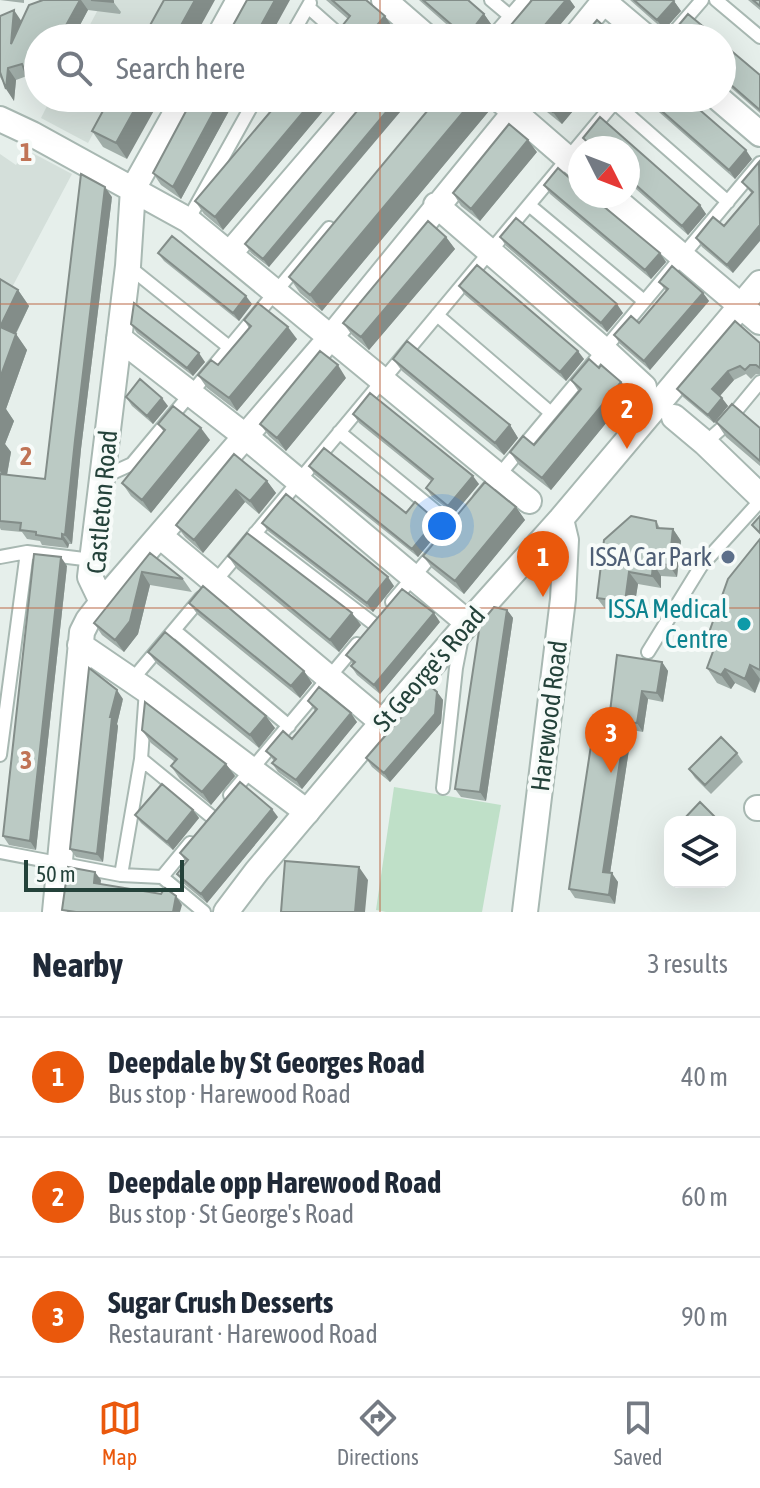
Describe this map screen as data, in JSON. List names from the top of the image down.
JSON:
{
  "streets": {
    "street": ["Castleton Road", "St George's Road", "Harewood Road"]
  },
  "crossings": [
    ["St George's Road", "Harewood Road"]
  ],
  "places": ["ISSA Car Park", "ISSA Medical Centre"],
  "scale_bar": "50 m",
  "north": "bottom right",
  "page": {
    "search": "Search here",
    "pins": ["2", "1", "3"],
    "scale": "50 m",
    "heading": ["Nearby", "3 results"],
    "list": [
      {
        "mark": "1",
        "name": "Deepdale by St Georges Road",
        "note": "Bus stop · Harewood Road",
        "value": "40 m"
      },
      {
        "mark": "2",
        "name": "Deepdale opp Harewood Road",
        "note": "Bus stop · St George's Road",
        "value": "60 m"
      },
      {
        "mark": "3",
        "name": "Sugar Crush Desserts",
        "note": "Restaurant · Harewood Road",
        "value": "90 m"
      }
    ],
    "nav": ["Map", "Directions", "Saved"]
  },
  "grid": {
    "rows": ["1", "2", "3"]
  }
}
